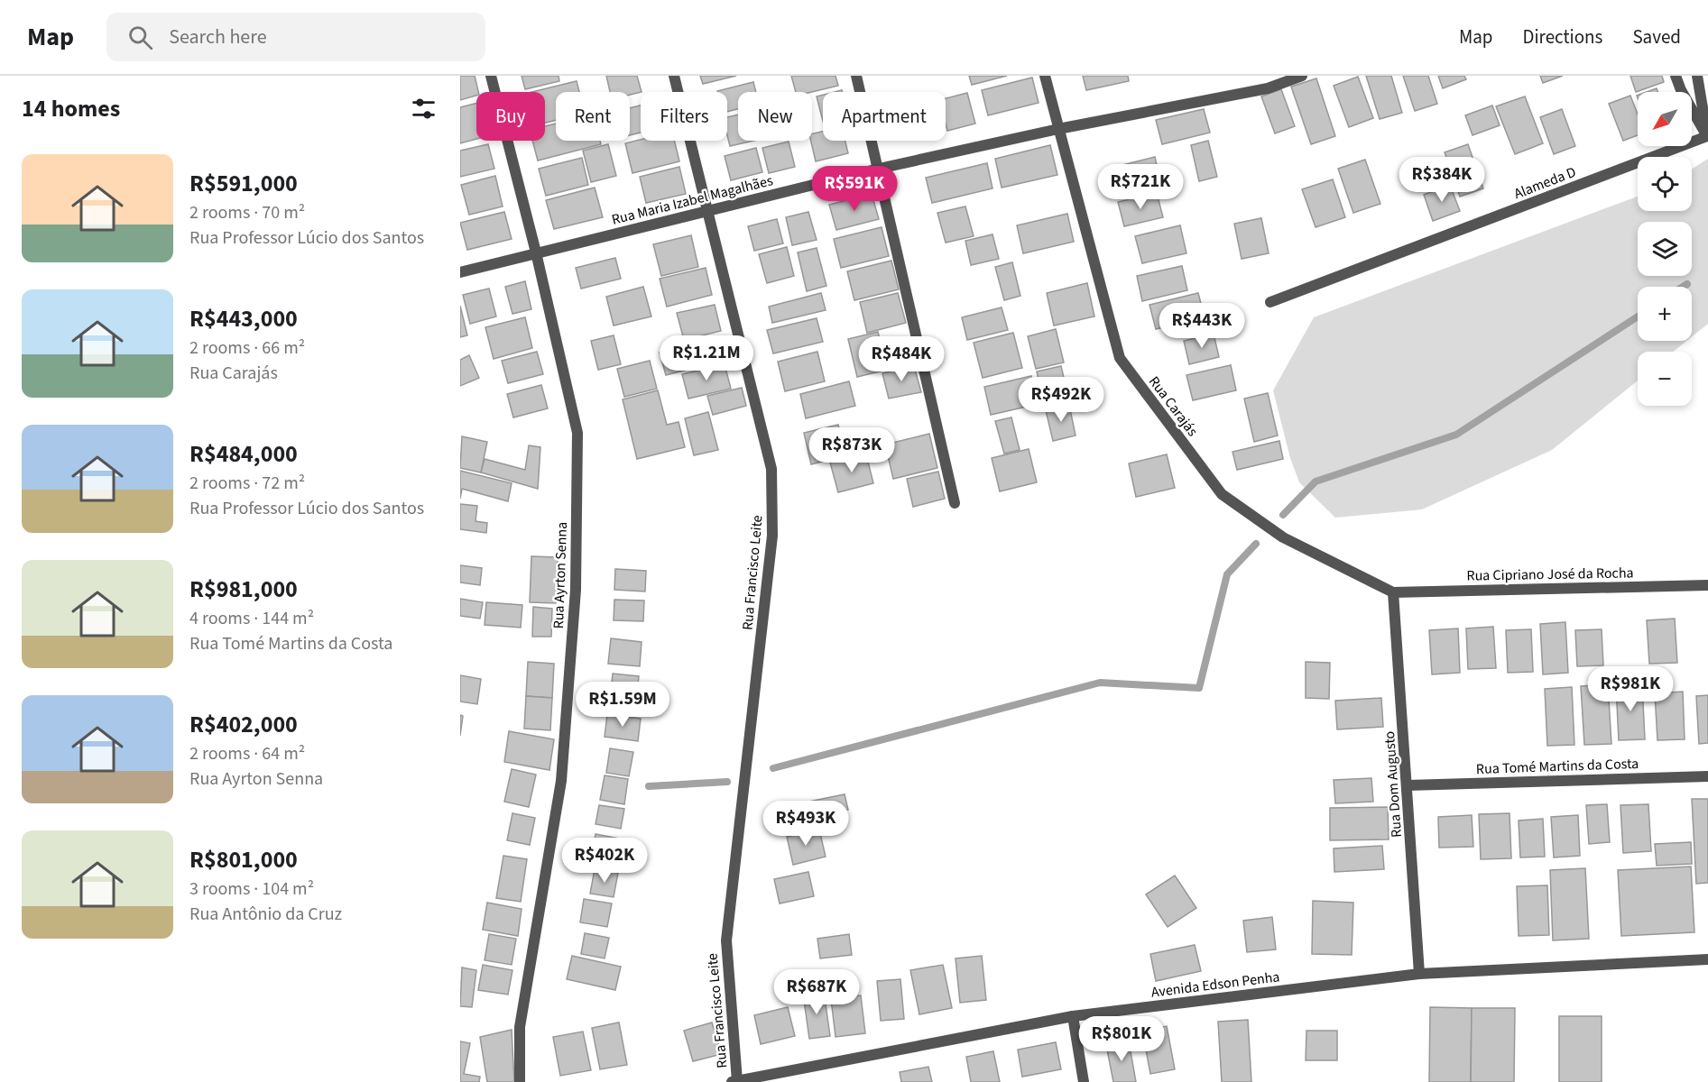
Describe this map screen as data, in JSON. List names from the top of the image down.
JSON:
{
  "streets": {
    "street": [
      "Alameda D",
      "Rua Maria Izabel Magalhães",
      "Rua Carajás",
      "Rua Francisco Leite",
      "Rua Cipriano José da Rocha",
      "Rua Ayrton Senna",
      "Rua Tomé Martins da Costa",
      "Rua Dom Augusto",
      "Avenida Edson Penha"
    ]
  },
  "crossings": [
    ["Rua Maria Izabel Magalhães", "Rua Carajás"],
    ["Rua Maria Izabel Magalhães", "Rua Francisco Leite"],
    ["Rua Maria Izabel Magalhães", "Rua Ayrton Senna"],
    ["Rua Carajás", "Rua Cipriano José da Rocha"],
    ["Rua Carajás", "Rua Dom Augusto"],
    ["Rua Francisco Leite", "Avenida Edson Penha"],
    ["Rua Cipriano José da Rocha", "Rua Dom Augusto"],
    ["Rua Tomé Martins da Costa", "Rua Dom Augusto"],
    ["Rua Dom Augusto", "Avenida Edson Penha"]
  ],
  "north": "bottom left",
  "page": {
    "header": "Map",
    "search": "Search here",
    "nav": ["Map", "Directions", "Saved"],
    "heading": "14 homes",
    "map_buttons": ["+", "−"],
    "chip": [
      "Buy",
      "Rent",
      "Filters",
      "New",
      "Apartment"
    ],
    "list": [
      {
        "name": "R$591,000",
        "note": "2 rooms · 70 m² · Rua Professor Lúcio dos Santos"
      },
      {
        "name": "R$443,000",
        "note": "2 rooms · 66 m² · Rua Carajás"
      },
      {
        "name": "R$484,000",
        "note": "2 rooms · 72 m² · Rua Professor Lúcio dos Santos"
      },
      {
        "name": "R$981,000",
        "note": "4 rooms · 144 m² · Rua Tomé Martins da Costa"
      },
      {
        "name": "R$402,000",
        "note": "2 rooms · 64 m² · Rua Ayrton Senna"
      },
      {
        "name": "R$801,000",
        "note": "3 rooms · 104 m² · Rua Antônio da Cruz"
      }
    ],
    "price": [
      "R$384K",
      "R$721K",
      "R$591K",
      "R$443K",
      "R$1.21M",
      "R$484K",
      "R$492K",
      "R$873K",
      "R$981K",
      "R$1.59M",
      "R$493K",
      "R$402K",
      "R$687K",
      "R$801K"
    ]
  }
}
